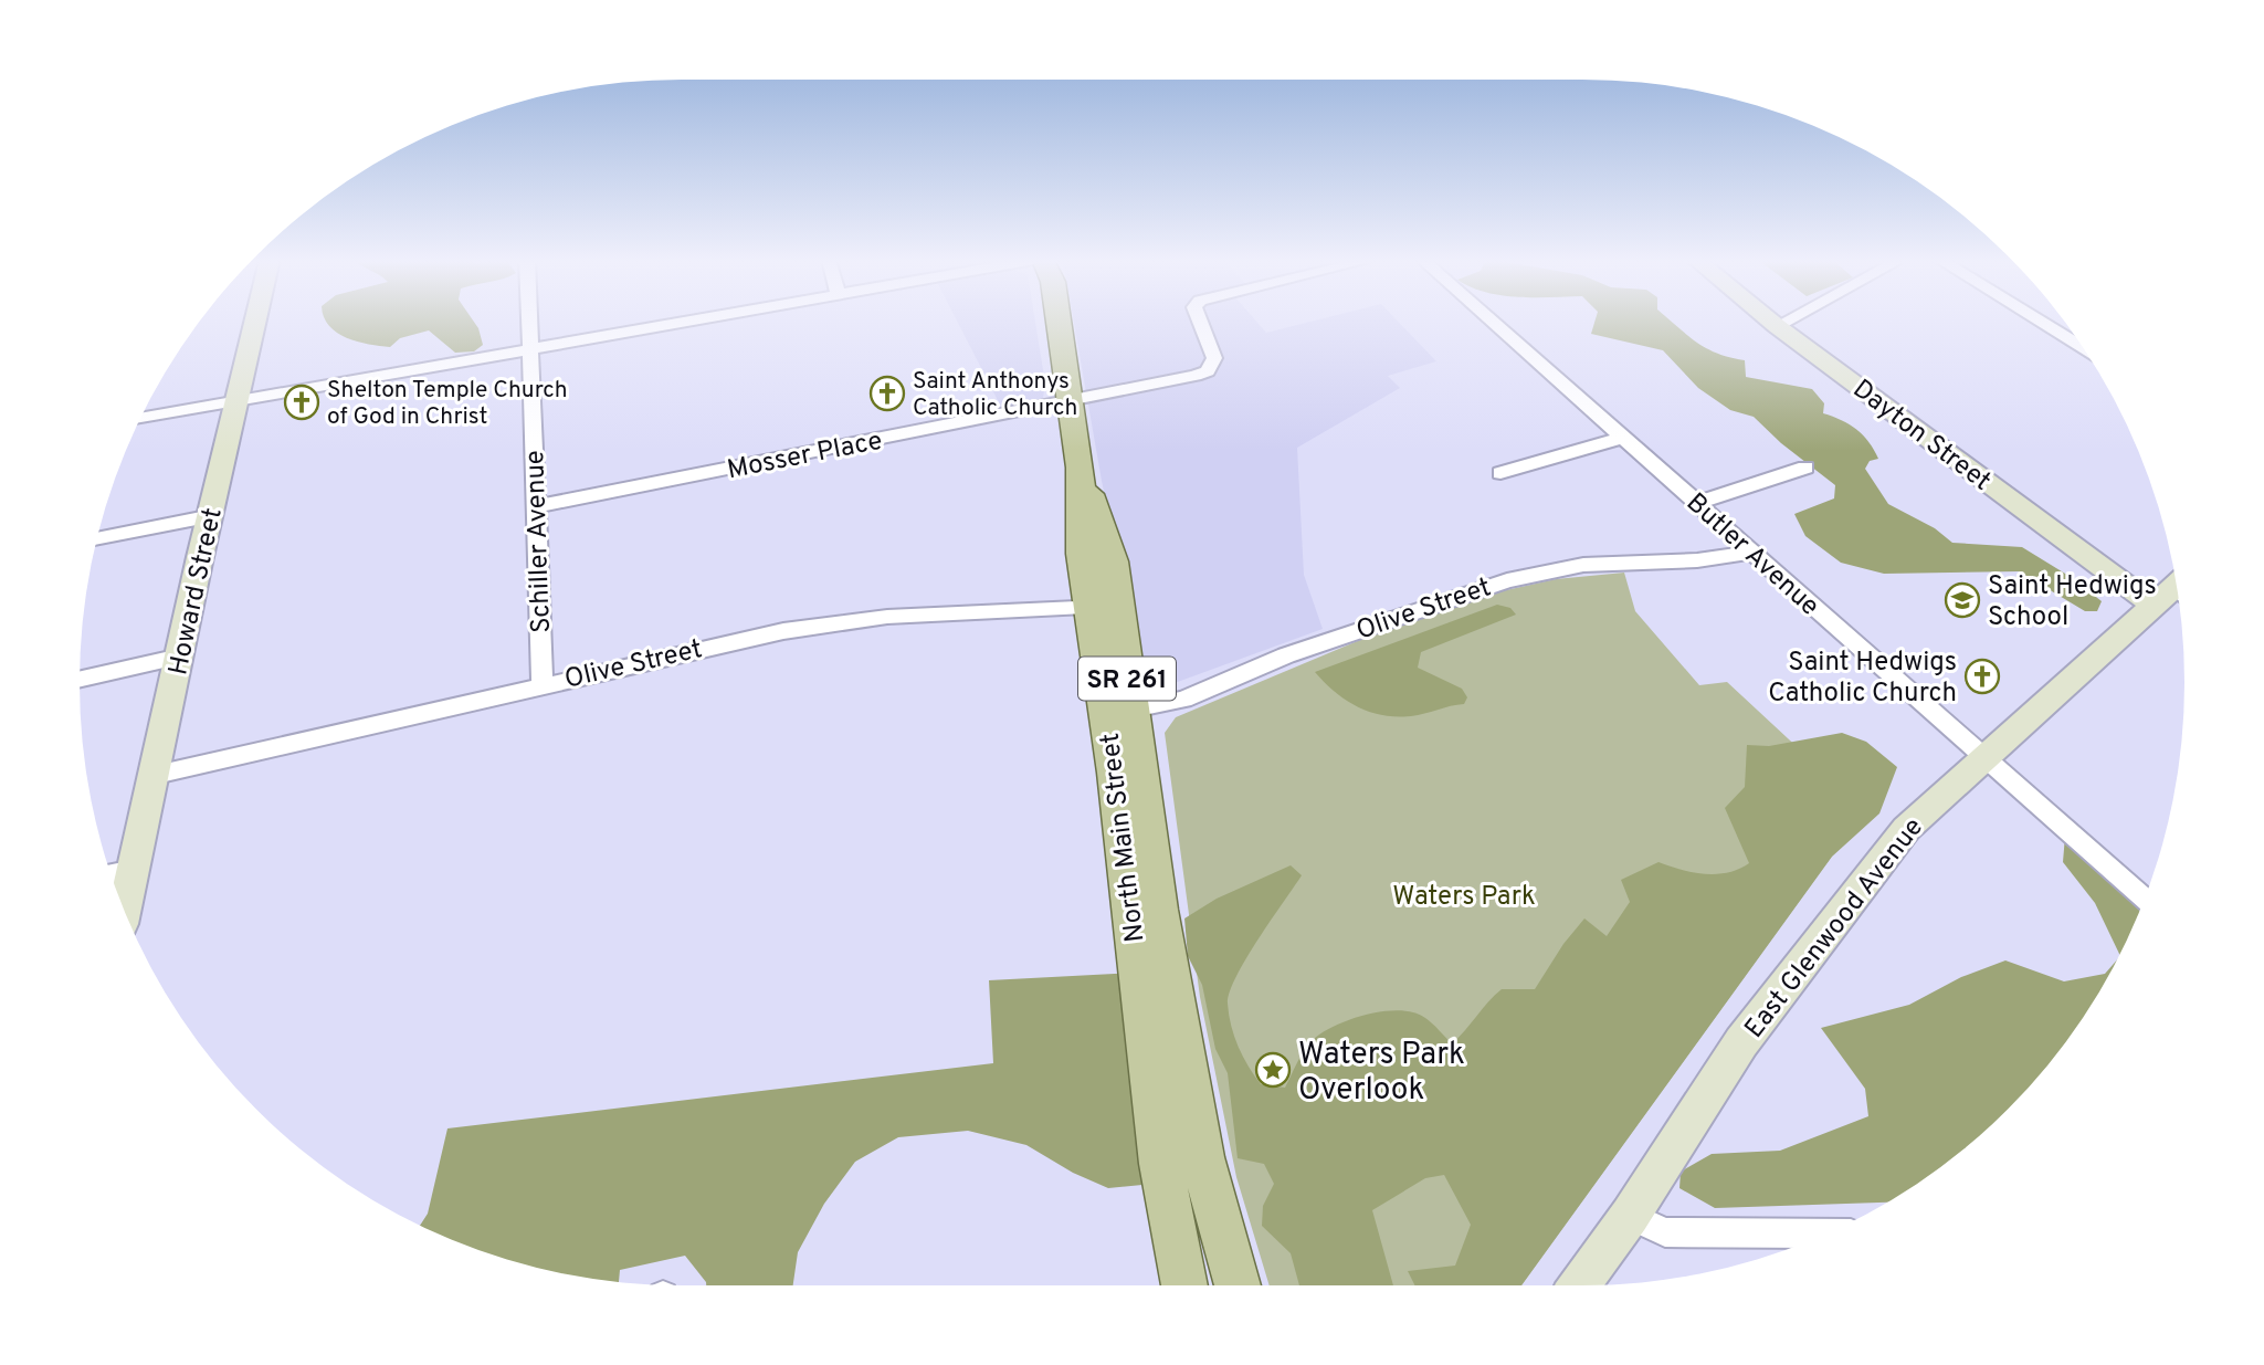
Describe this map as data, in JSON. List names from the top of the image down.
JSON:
{
  "streets": {
    "main road": [
      "Howard Street",
      "SR 261",
      "North Main Street",
      "East Glenwood Avenue"
    ],
    "street": [
      "Dayton Street",
      "Mosser Place",
      "Schiller Avenue",
      "Butler Avenue",
      "Olive Street"
    ]
  },
  "crossings": [
    ["Dayton Street", "East Glenwood Avenue"],
    ["Mosser Place", "Schiller Avenue"],
    ["Mosser Place", "North Main Street"],
    ["Schiller Avenue", "Olive Street"],
    ["Butler Avenue", "Olive Street"],
    ["Butler Avenue", "East Glenwood Avenue"],
    ["Howard Street", "Olive Street"],
    ["Olive Street", "North Main Street"],
    ["SR 261", "North Main Street"]
  ],
  "parks": ["Waters Park"],
  "places": {
    "church": ["Saint Anthonys Catholic Church", "Shelton Temple Church of God in Christ", "Saint Hedwigs Catholic Church"],
    "school or university": ["Saint Hedwigs School"],
    "place": ["Waters Park Overlook"]
  }
}
